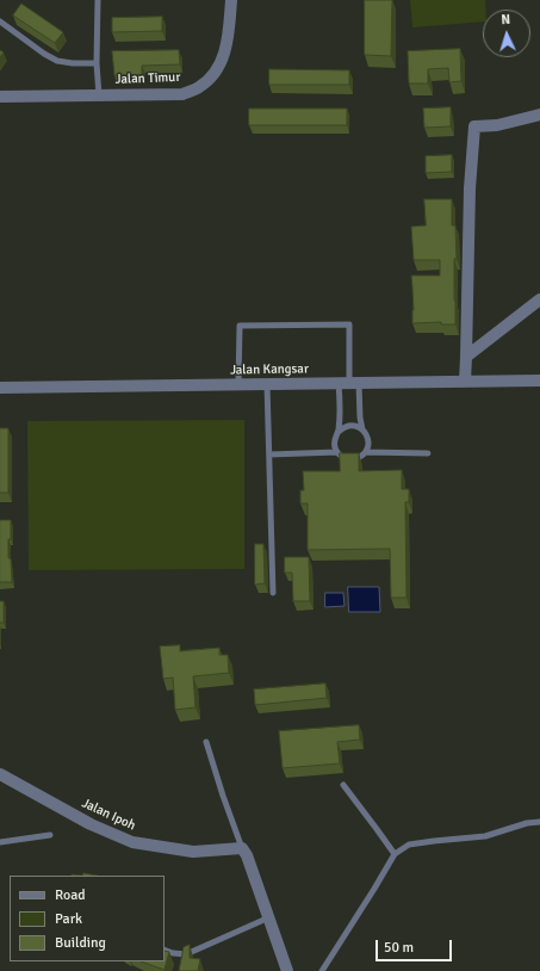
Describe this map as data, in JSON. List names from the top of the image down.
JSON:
{
  "streets": {
    "street": ["Jalan Timur", "Jalan Kangsar", "Jalan Ipoh"]
  },
  "legend": ["Road", "Park", "Building"],
  "scale_bar": "50 m",
  "north": "top"
}
